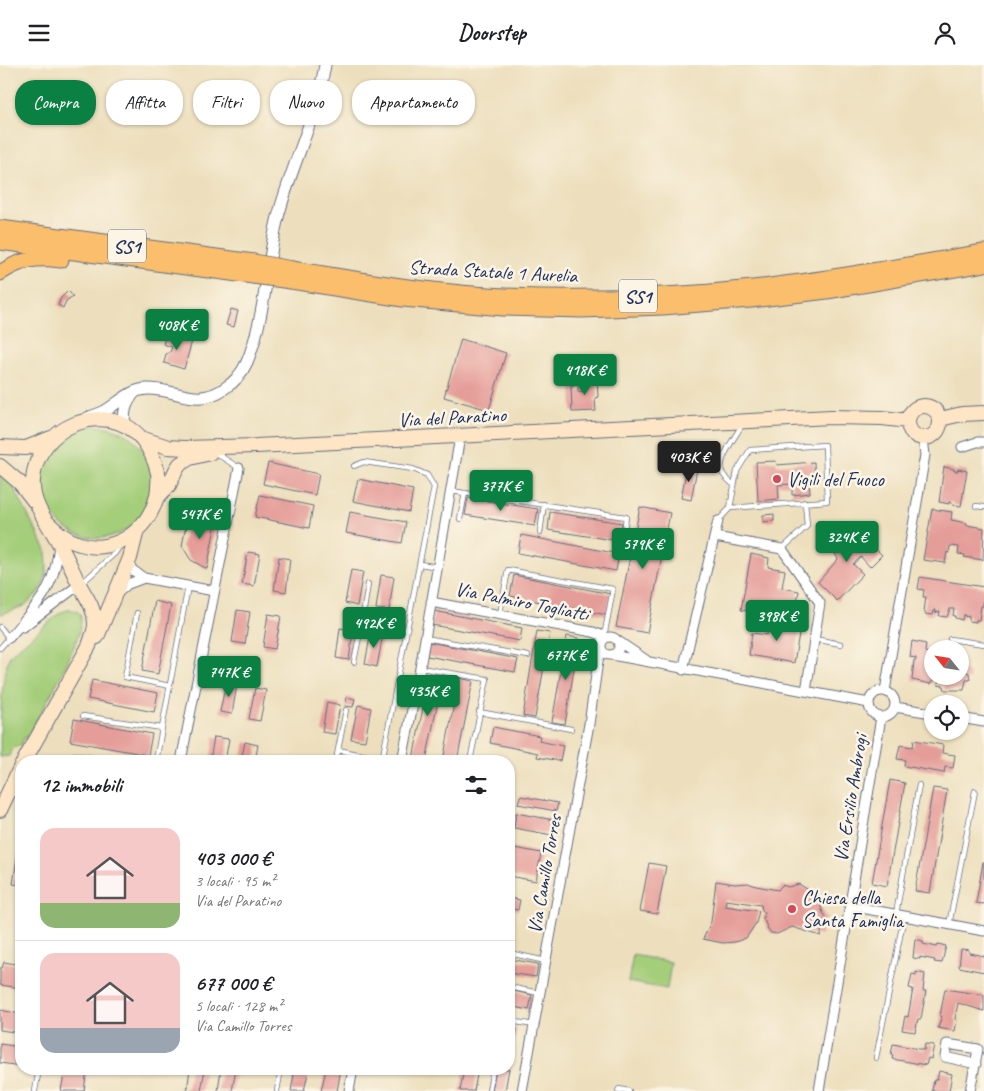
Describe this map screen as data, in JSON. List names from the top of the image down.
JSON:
{
  "streets": {
    "highway": ["SS1", "Strada Statale 1 Aurelia"],
    "main road": ["Via del Paratino"],
    "street": ["Via Palmiro Togliatti", "Via Ersilio Ambrogi", "Via Camillo Torres"]
  },
  "crossings": [
    ["Via Palmiro Togliatti", "Via Camillo Torres"]
  ],
  "places": ["Vigili del Fuoco", "Chiesa della Santa Famiglia"],
  "north": "top left",
  "page": {
    "header": "Doorstep",
    "chip": [
      "Compra",
      "Affitta",
      "Filtri",
      "Nuovo",
      "Appartamento"
    ],
    "price": [
      "408K €",
      "418K €",
      "403K €",
      "377K €",
      "547K €",
      "324K €",
      "579K €",
      "398K €",
      "492K €",
      "677K €",
      "747K €",
      "435K €"
    ],
    "heading": "12 immobili",
    "list": [
      {
        "name": "403 000 €",
        "note": "3 locali · 95 m² · Via del Paratino"
      },
      {
        "name": "677 000 €",
        "note": "5 locali · 128 m² · Via Camillo Torres"
      }
    ]
  }
}
